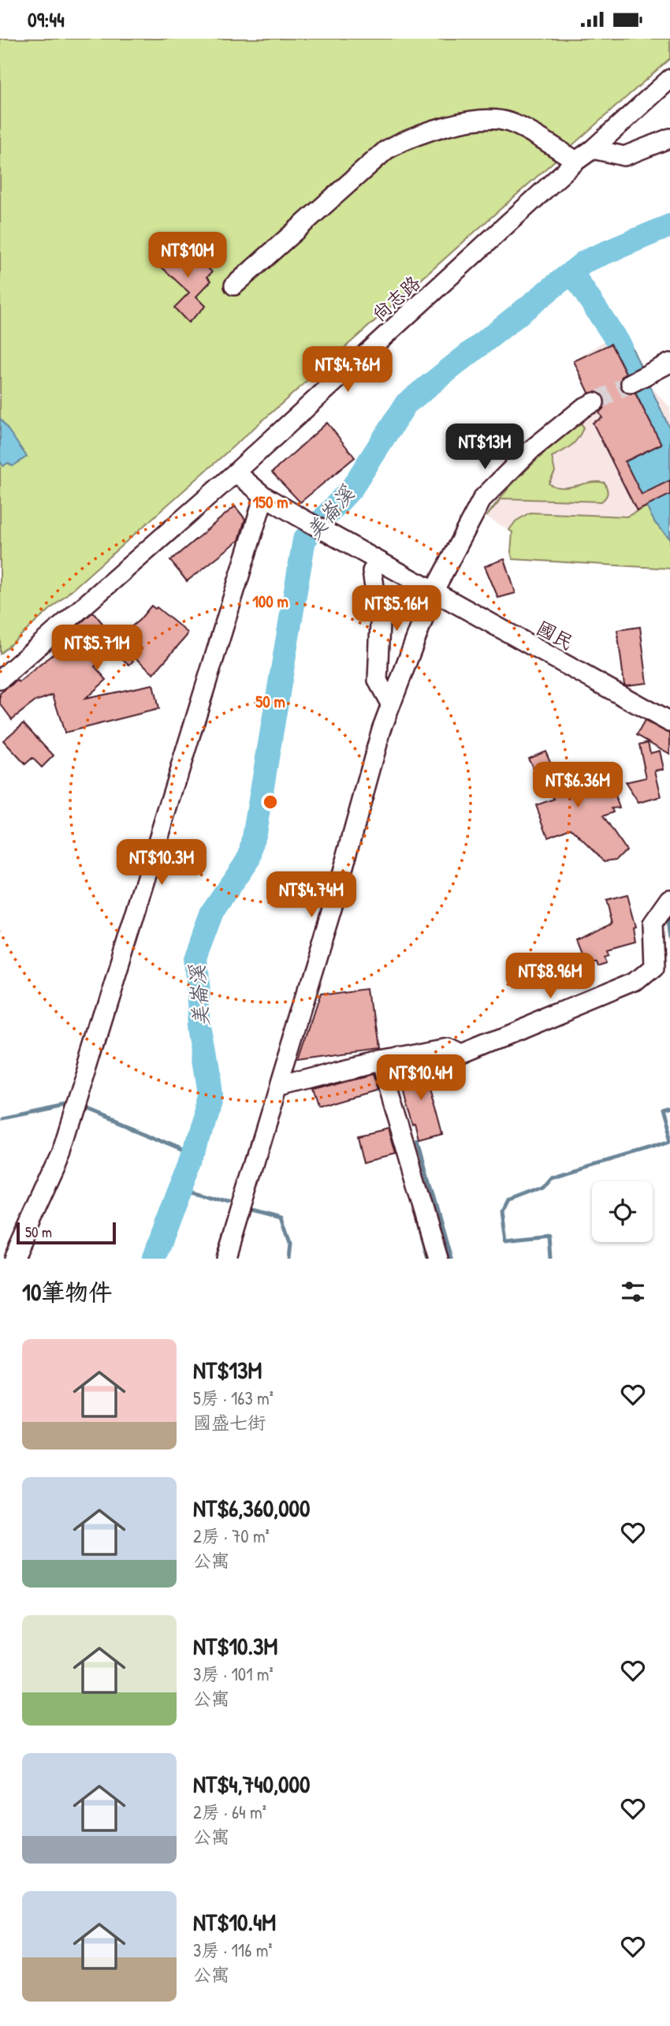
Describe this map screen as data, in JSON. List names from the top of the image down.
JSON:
{
  "streets": {
    "street": ["尚志路", "國民"]
  },
  "crossings": [
    ["尚志路", "國民"]
  ],
  "water": ["美崙溪"],
  "scale_bar": "50 m",
  "page": {
    "status": "09:44",
    "price": [
      "NT$10M",
      "NT$4.76M",
      "NT$13M",
      "NT$5.16M",
      "NT$5.71M",
      "NT$6.36M",
      "NT$10.3M",
      "NT$4.74M",
      "NT$8.96M",
      "NT$10.4M"
    ],
    "scale": "50 m",
    "heading": "10筆物件",
    "list": [
      {
        "name": "NT$13M",
        "note": "5房 · 163 m² · 國盛七街"
      },
      {
        "name": "NT$6,360,000",
        "note": "2房 · 70 m² · 公寓"
      },
      {
        "name": "NT$10.3M",
        "note": "3房 · 101 m² · 公寓"
      },
      {
        "name": "NT$4,740,000",
        "note": "2房 · 64 m² · 公寓"
      },
      {
        "name": "NT$10.4M",
        "note": "3房 · 116 m² · 公寓"
      }
    ]
  },
  "rings": ["150 m", "100 m", "50 m"]
}
